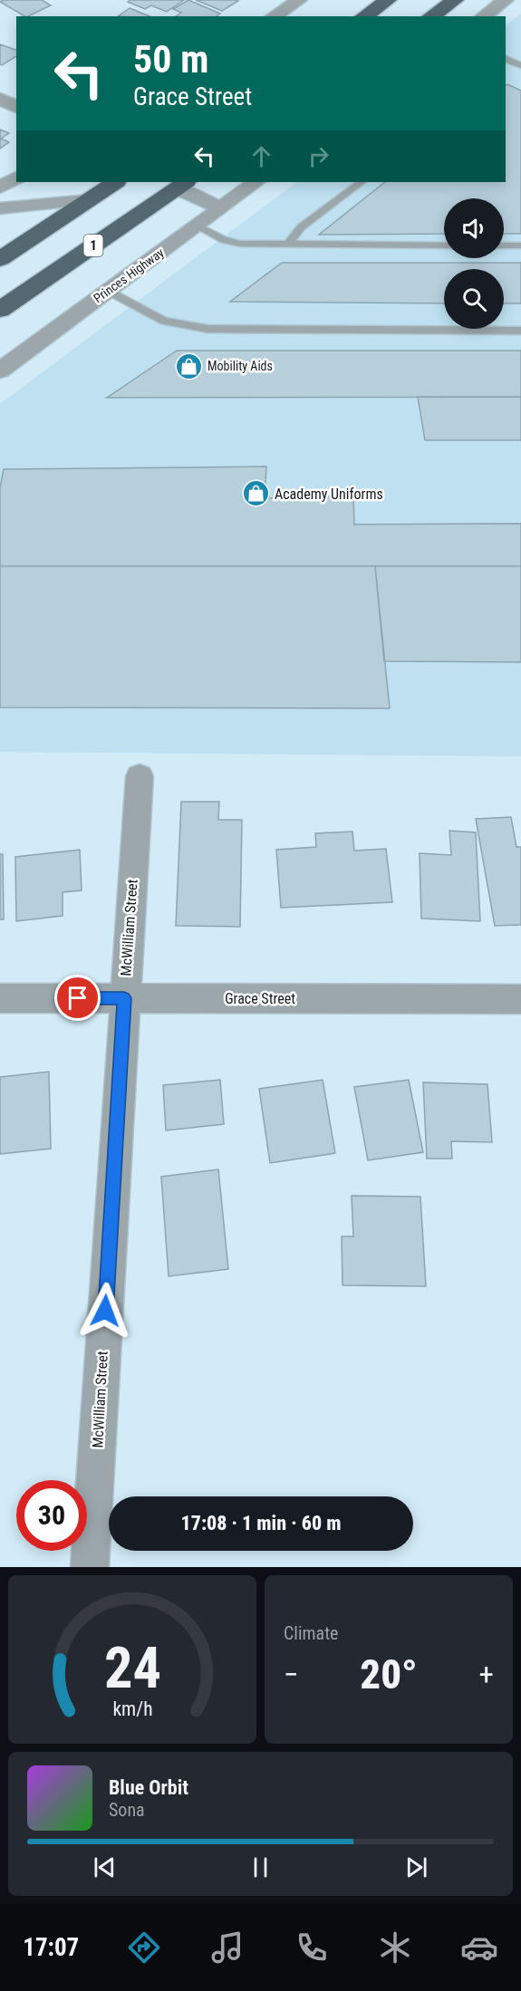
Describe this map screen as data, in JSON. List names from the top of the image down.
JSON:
{
  "streets": {
    "highway": ["1"],
    "street": ["Princes Highway", "McWilliam Street", "Grace Street"]
  },
  "crossings": [
    ["McWilliam Street", "Grace Street"]
  ],
  "places": {
    "shop": ["Mobility Aids", "Academy Uniforms"]
  },
  "page": {
    "turn": ["50 m", "Grace Street"],
    "limit": "30",
    "trip": "17:08 · 1 min · 60 m",
    "tile": "Climate",
    "heat": ["−", "20°", "+"],
    "song": ["Blue Orbit", "Sona"],
    "tabs": "17:07",
    "gauge": ["24", "km/h"]
  }
}
